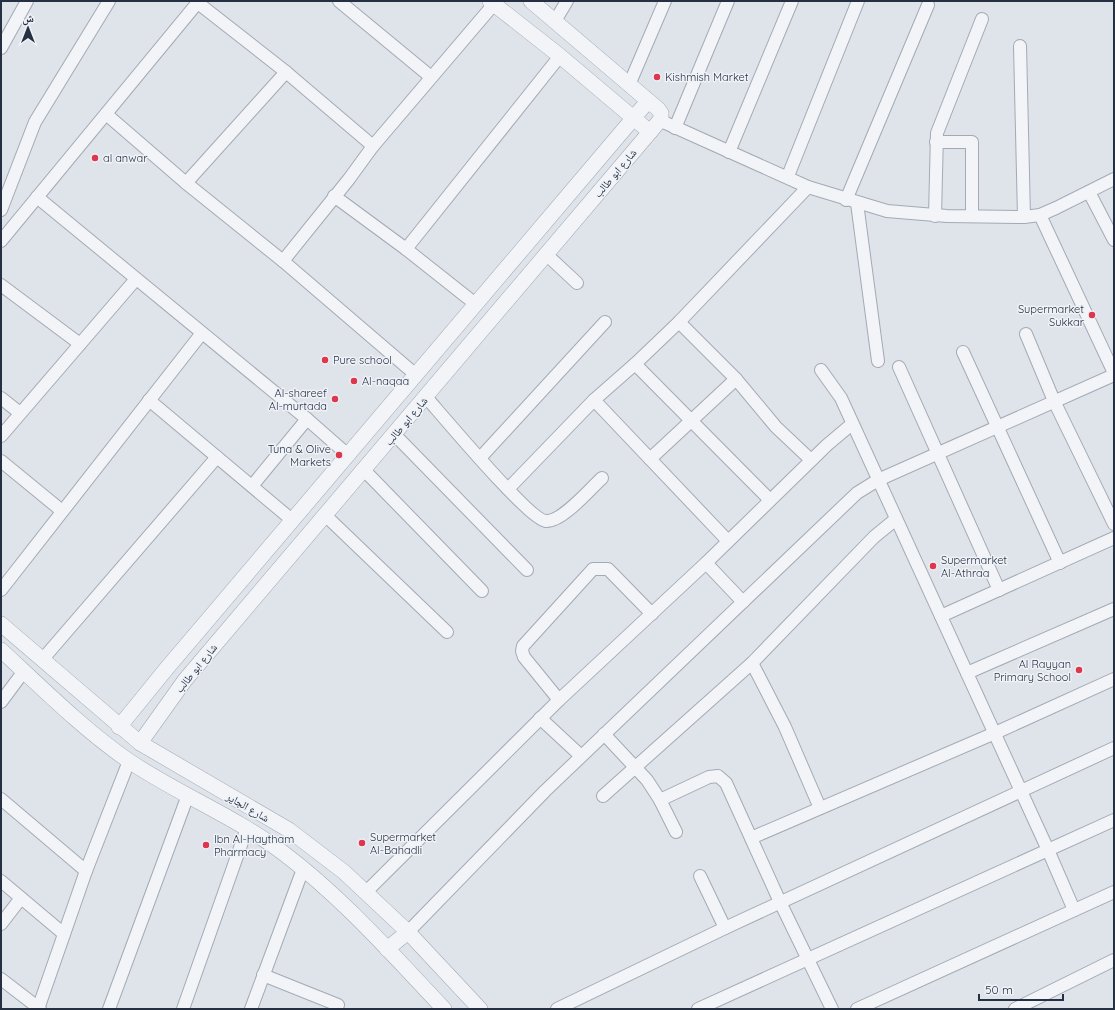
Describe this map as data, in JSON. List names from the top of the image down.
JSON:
{
  "streets": {
    "street": ["شارع ابو طالب", "شارع الجاير"]
  },
  "crossings": [
    ["شارع ابو طالب", "شارع الجاير"]
  ],
  "places": [
    "Kishmish Market",
    "al anwar",
    "Supermarket Sukkar",
    "Pure school",
    "Al-naqaa",
    "Al-shareef Al-murtada",
    "Tuna & Olive Markets",
    "Supermarket Al-Athraa",
    "Al Rayyan Primary School",
    "Supermarket Al-Bahadli",
    "Ibn Al-Haytham Pharmacy"
  ],
  "scale_bar": "50 m",
  "north": "top"
}
